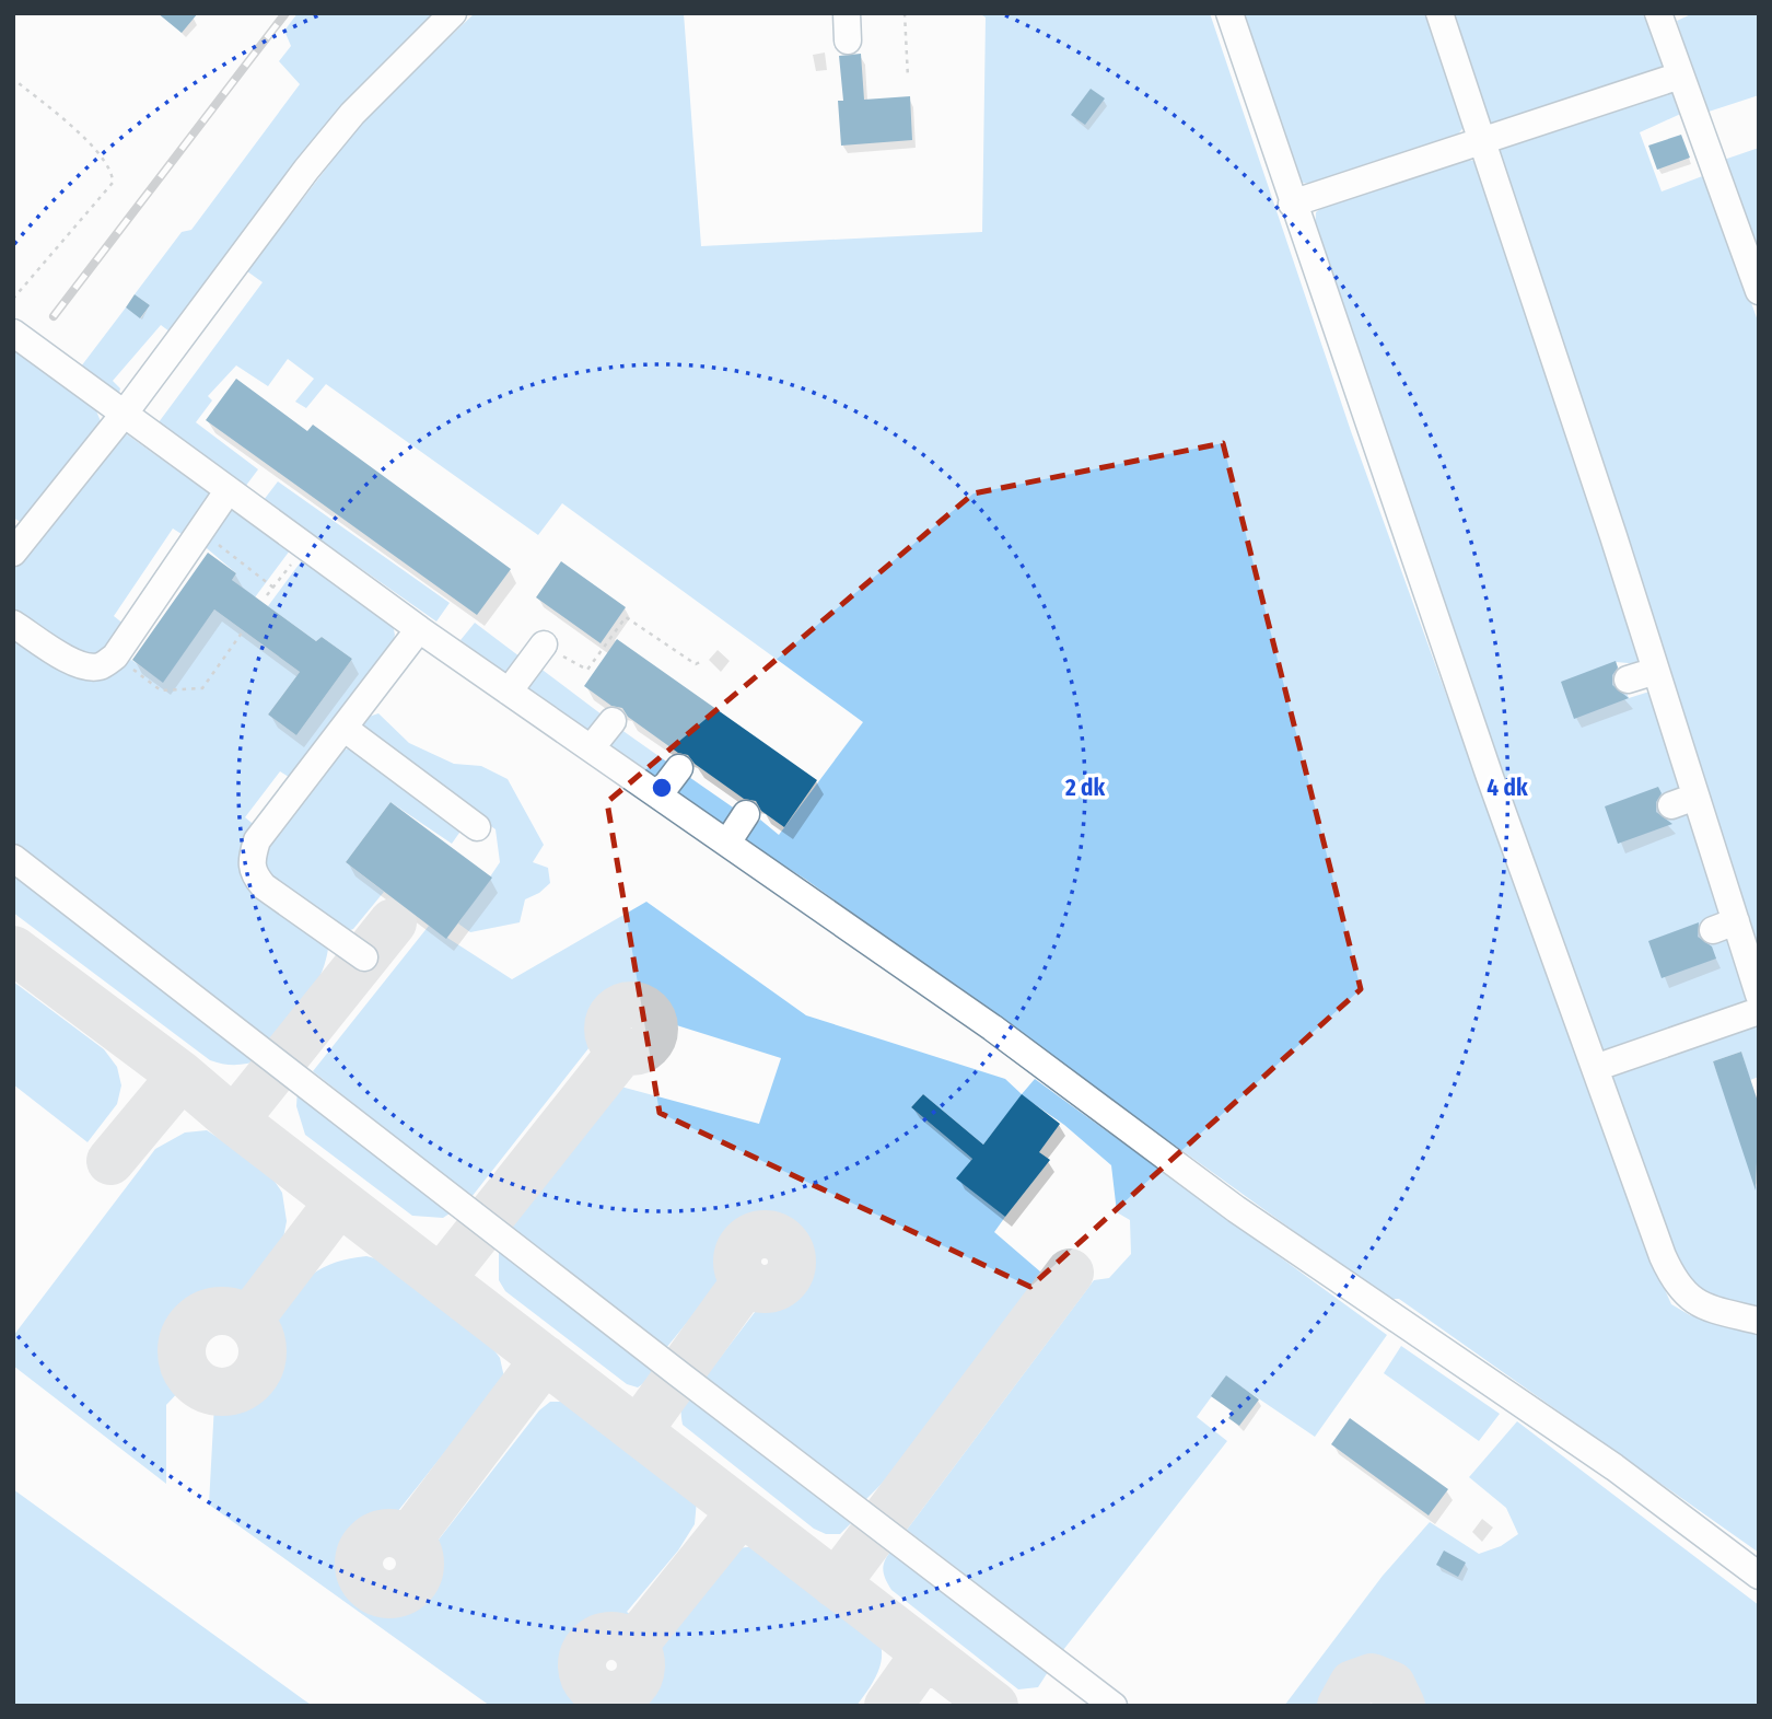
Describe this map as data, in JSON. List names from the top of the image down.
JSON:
{
  "rings": ["2 dk", "4 dk"]
}
